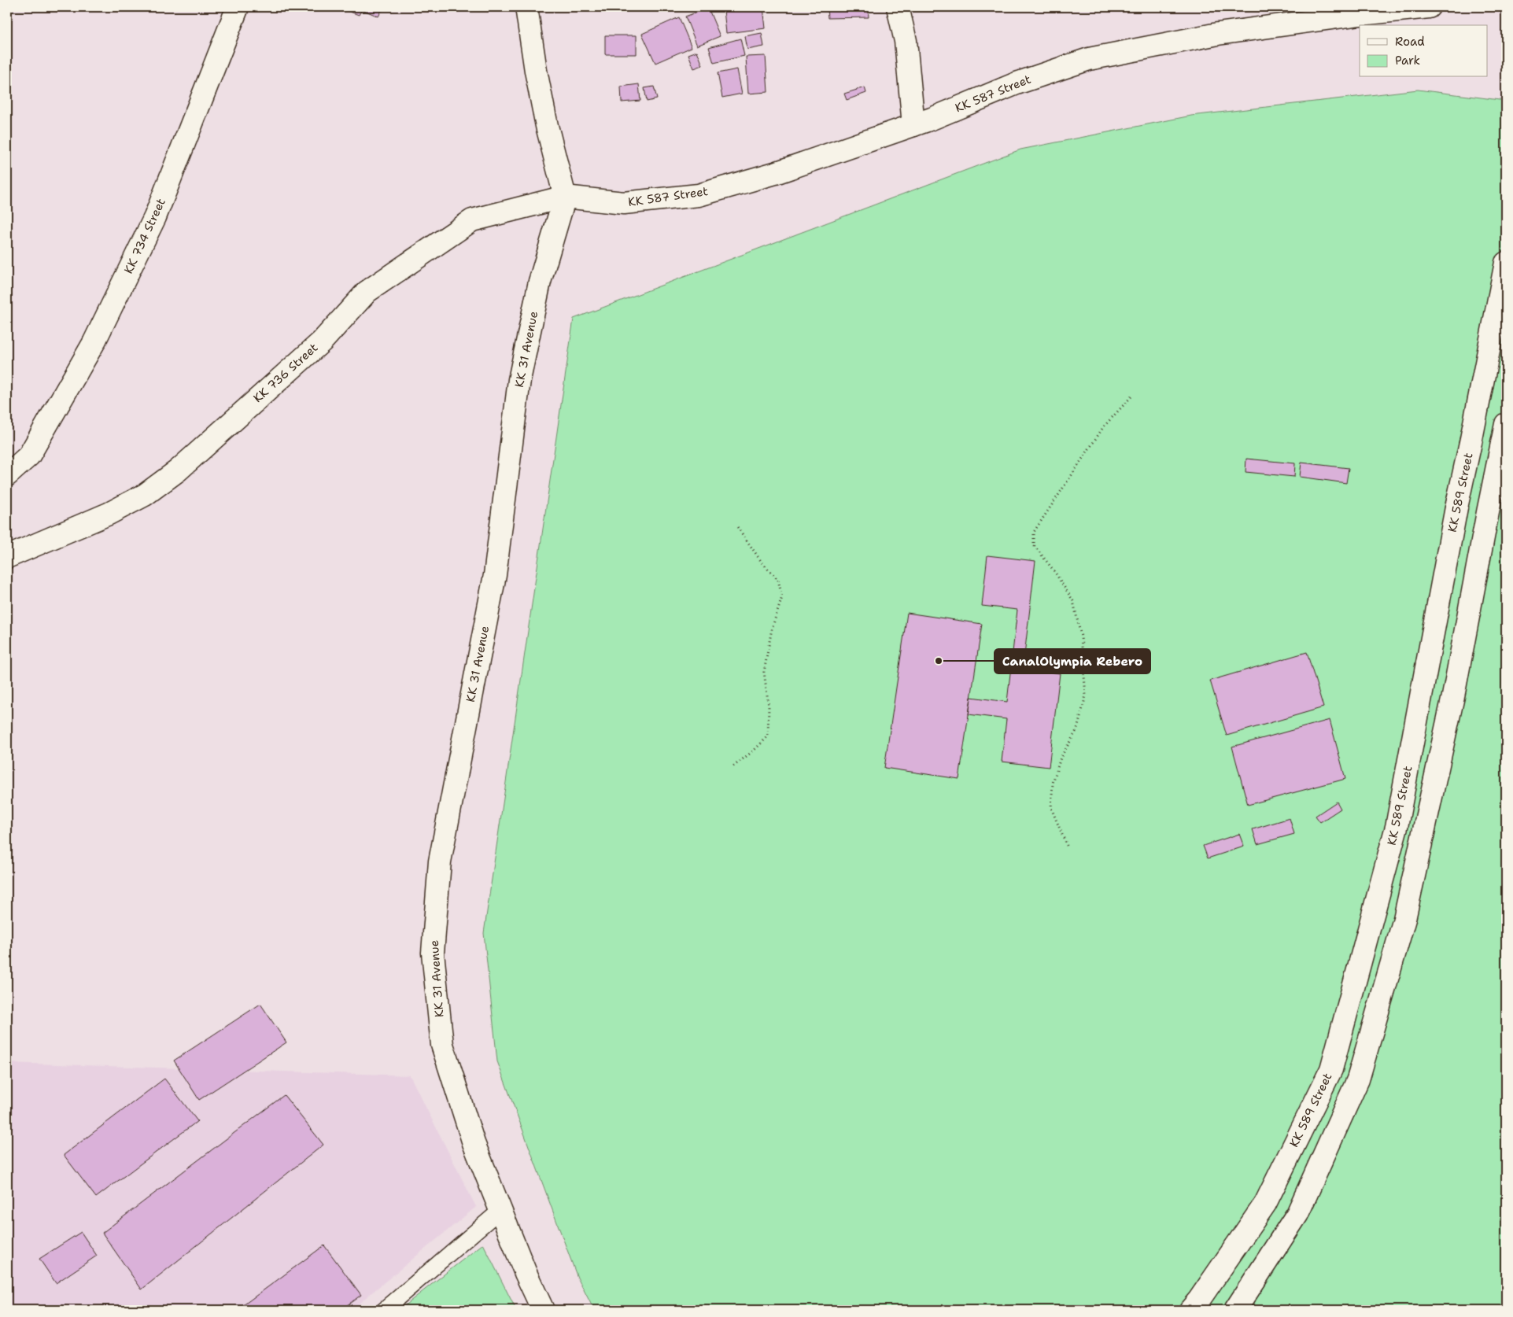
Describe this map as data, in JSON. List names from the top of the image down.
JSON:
{
  "streets": {
    "street": [
      "KK 587 Street",
      "KK 734 Street",
      "KK 31 Avenue",
      "KK 736 Street",
      "KK 589 Street"
    ]
  },
  "crossings": [
    ["KK 587 Street", "KK 31 Avenue"],
    ["KK 587 Street", "KK 736 Street"],
    ["KK 31 Avenue", "KK 736 Street"]
  ],
  "places": ["CanalOlympia Rebero"],
  "legend": ["Road", "Park"]
}
